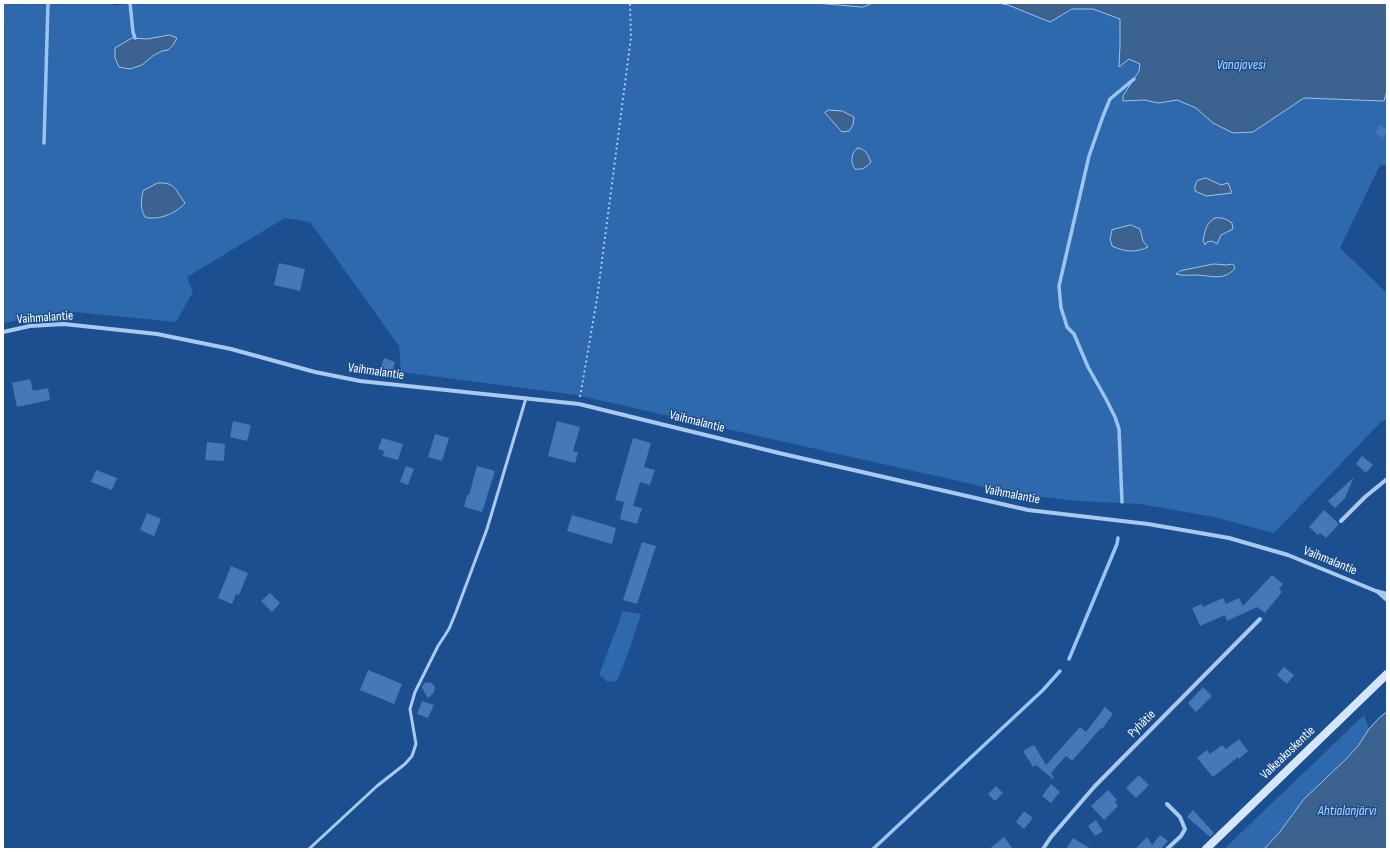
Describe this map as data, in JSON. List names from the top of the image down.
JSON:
{
  "streets": {
    "street": ["Vaihmalantie", "Pyhätie", "Valkeakoskentie"]
  },
  "water": ["Vanajavesi", "Ahtialanjärvi"]
}
